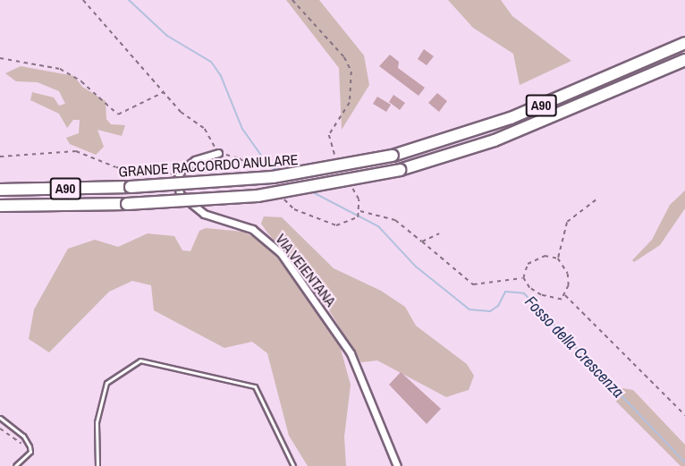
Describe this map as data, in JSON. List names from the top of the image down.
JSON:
{
  "streets": {
    "highway": ["A90", "GRANDE RACCORDO ANULARE"],
    "street": ["VIA VEIENTANA"]
  },
  "water": ["Fosso della Crescenza"]
}
